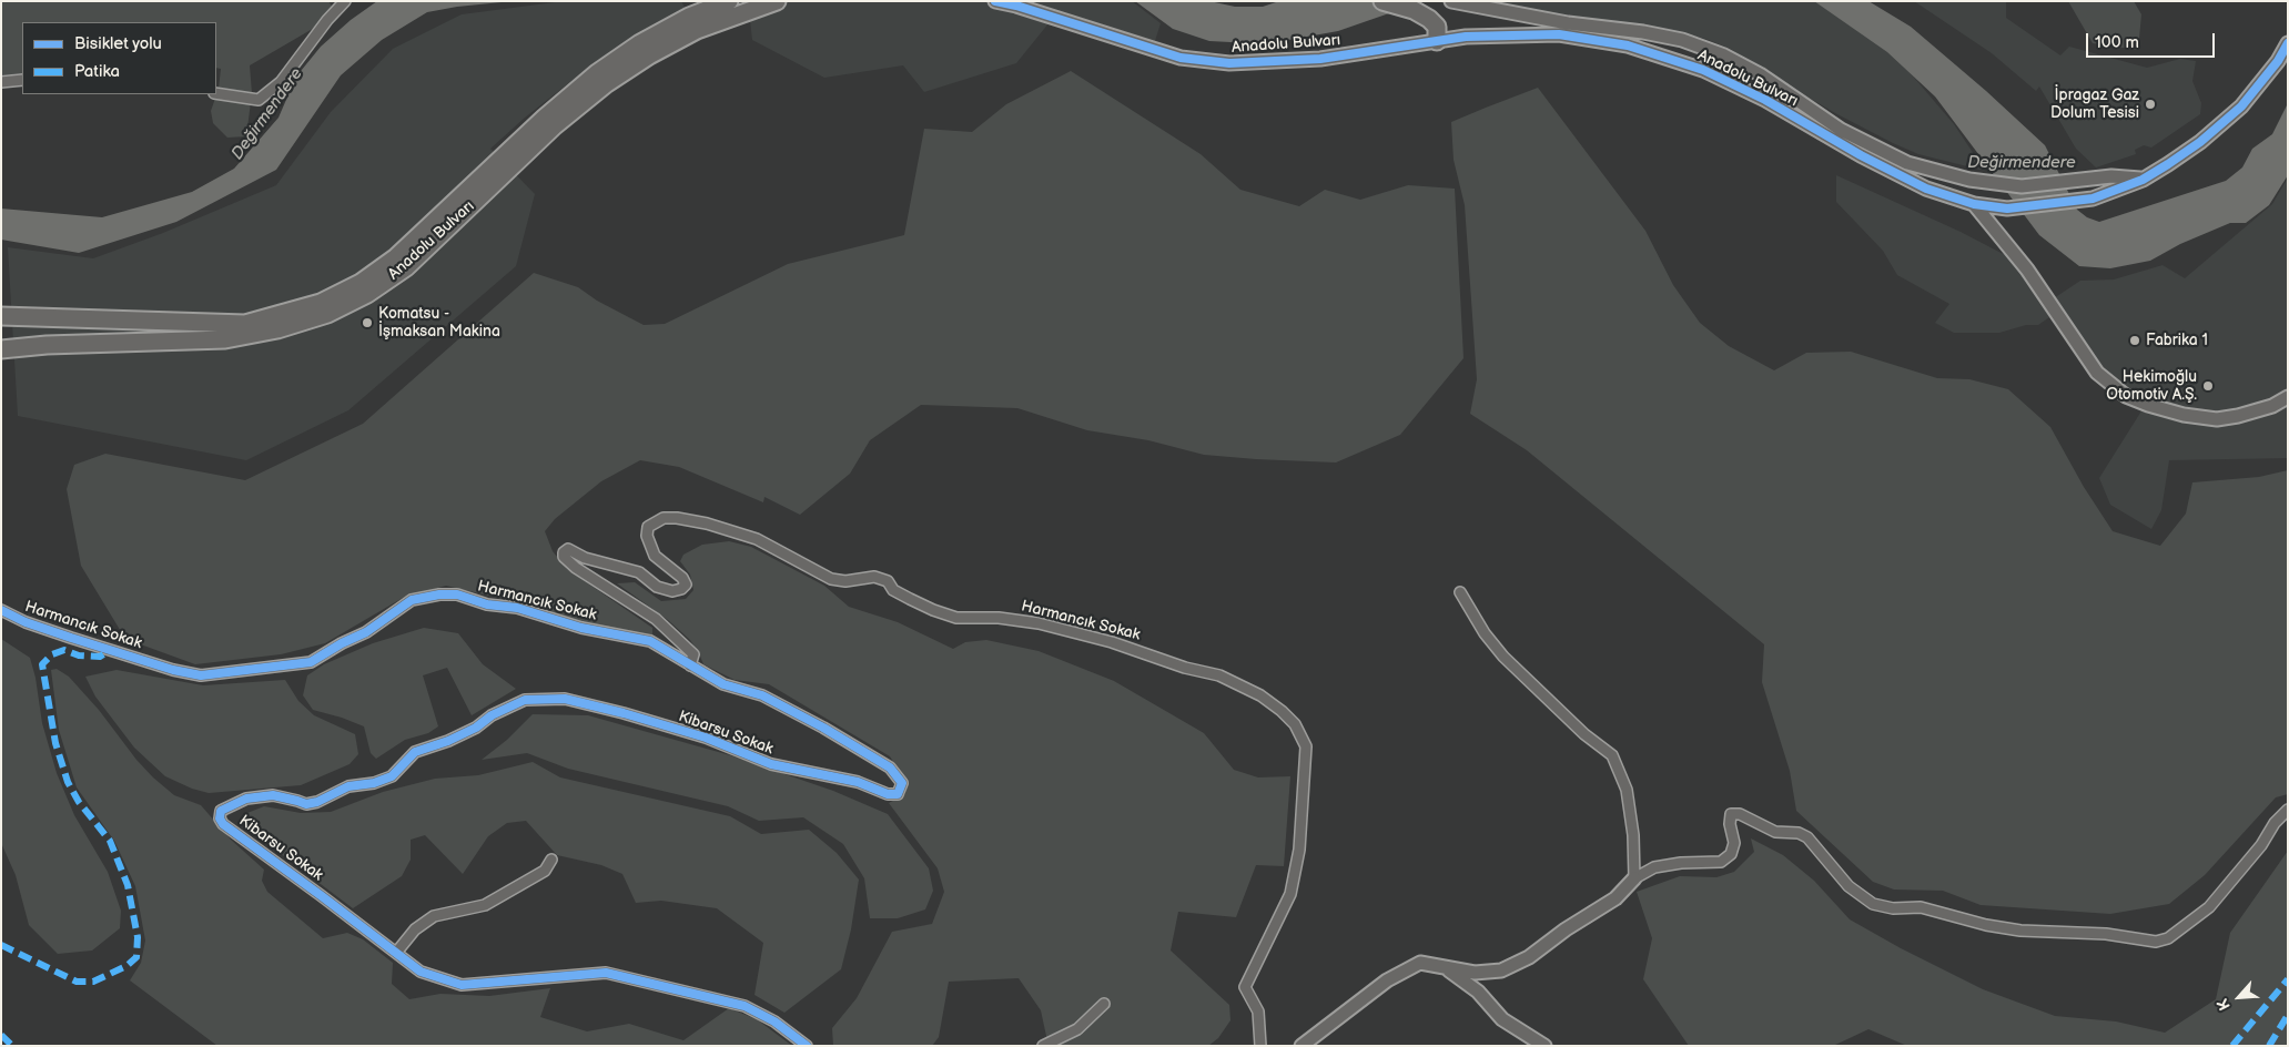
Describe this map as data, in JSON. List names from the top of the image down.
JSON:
{
  "streets": {
    "highway": ["Anadolu Bulvarı"],
    "street": ["Harmancık Sokak", "Kibarsu Sokak"]
  },
  "crossings": [
    ["Harmancık Sokak", "Kibarsu Sokak"]
  ],
  "water": ["Değirmendere"],
  "places": [
    "İpragaz Gaz Dolum Tesisi",
    "Komatsu - İşmaksan Makina",
    "Fabrika 1",
    "Hekimoğlu Otomotiv A.Ş."
  ],
  "legend": ["Bisiklet yolu", "Patika"],
  "scale_bar": "100 m",
  "north": "bottom left"
}
